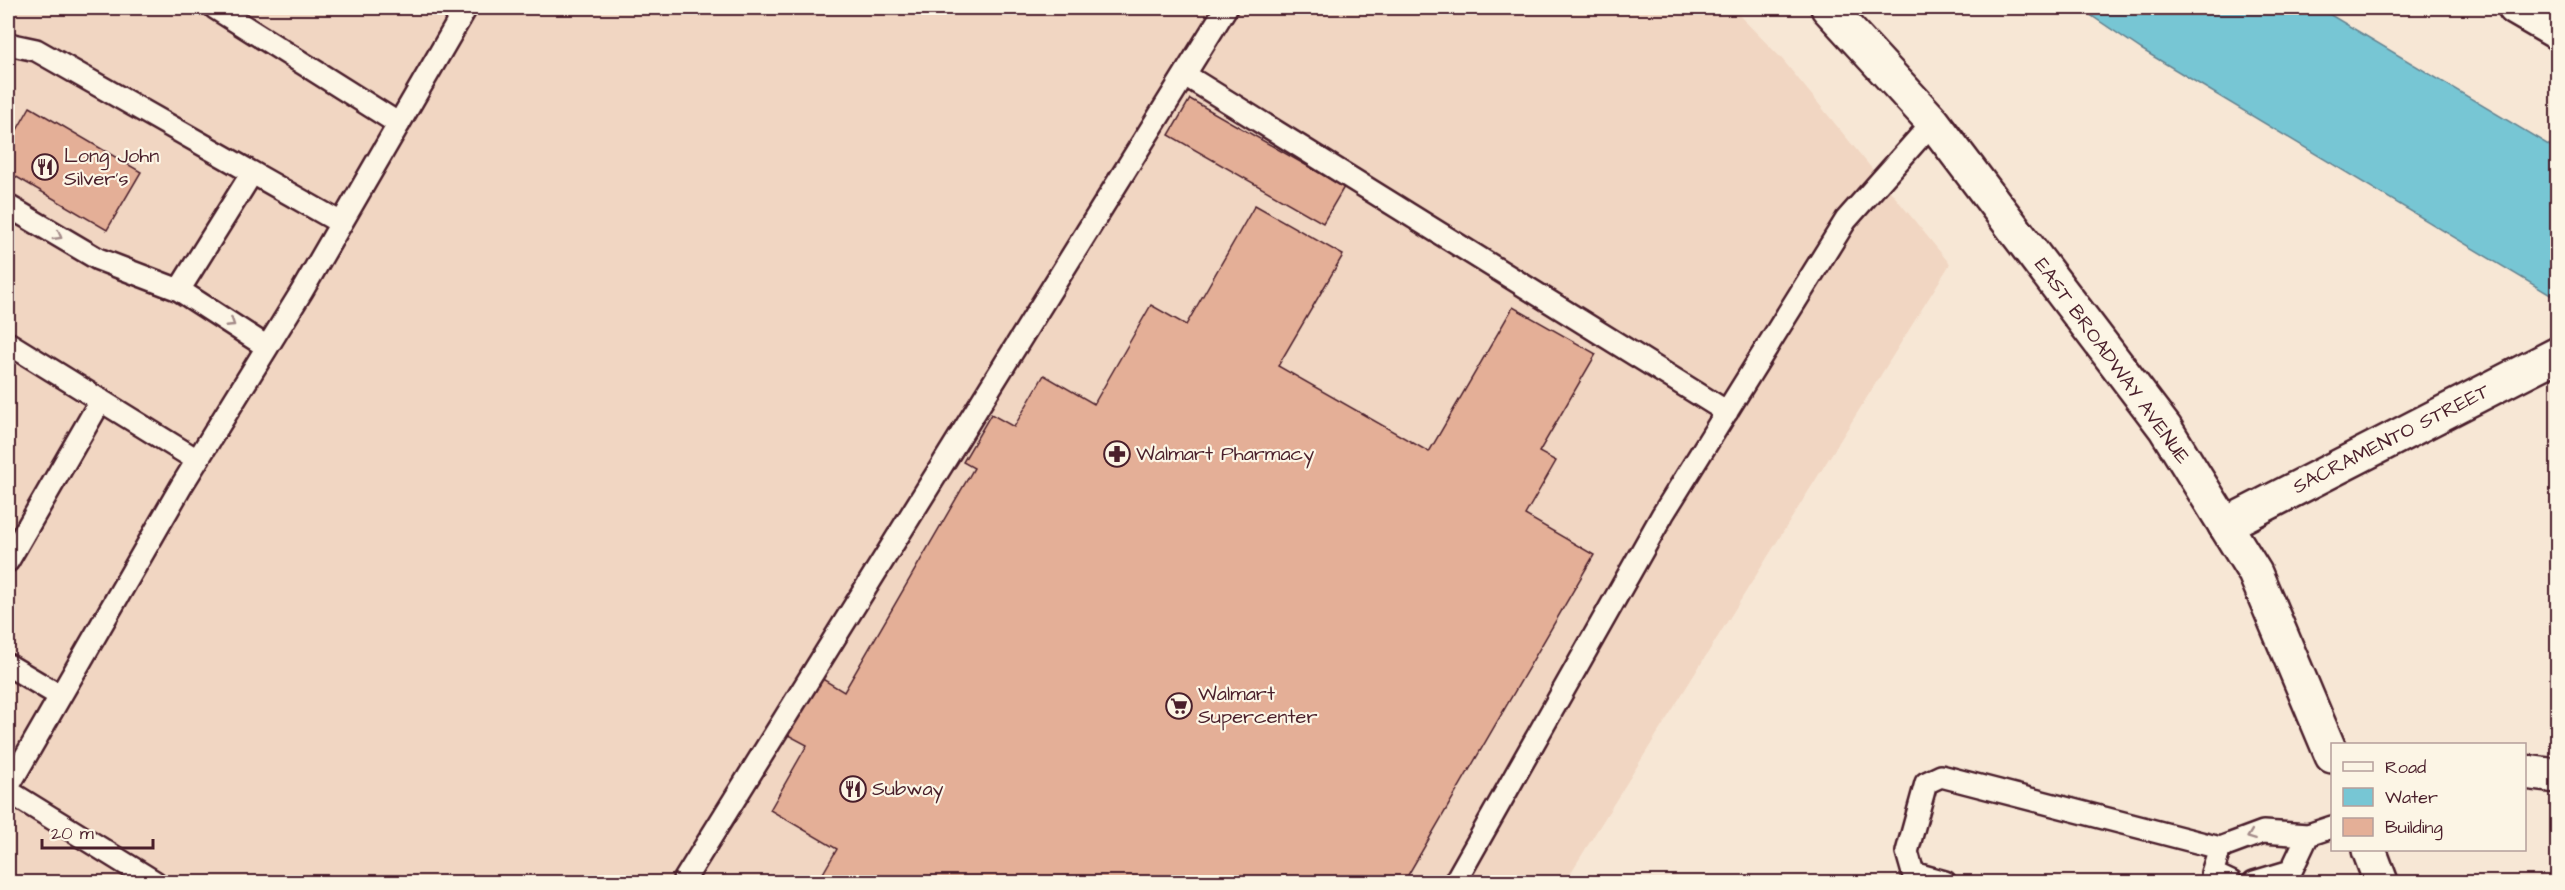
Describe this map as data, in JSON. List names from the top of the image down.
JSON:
{
  "streets": {
    "street": ["EAST BROADWAY AVENUE", "SACRAMENTO STREET"]
  },
  "crossings": [
    ["EAST BROADWAY AVENUE", "SACRAMENTO STREET"]
  ],
  "places": {
    "restaurant": ["Long John Silver's", "Subway"],
    "pharmacy": ["Walmart Pharmacy"],
    "supermarket": ["Walmart Supercenter"]
  },
  "legend": ["Road", "Water", "Building"],
  "scale_bar": "20 m"
}
